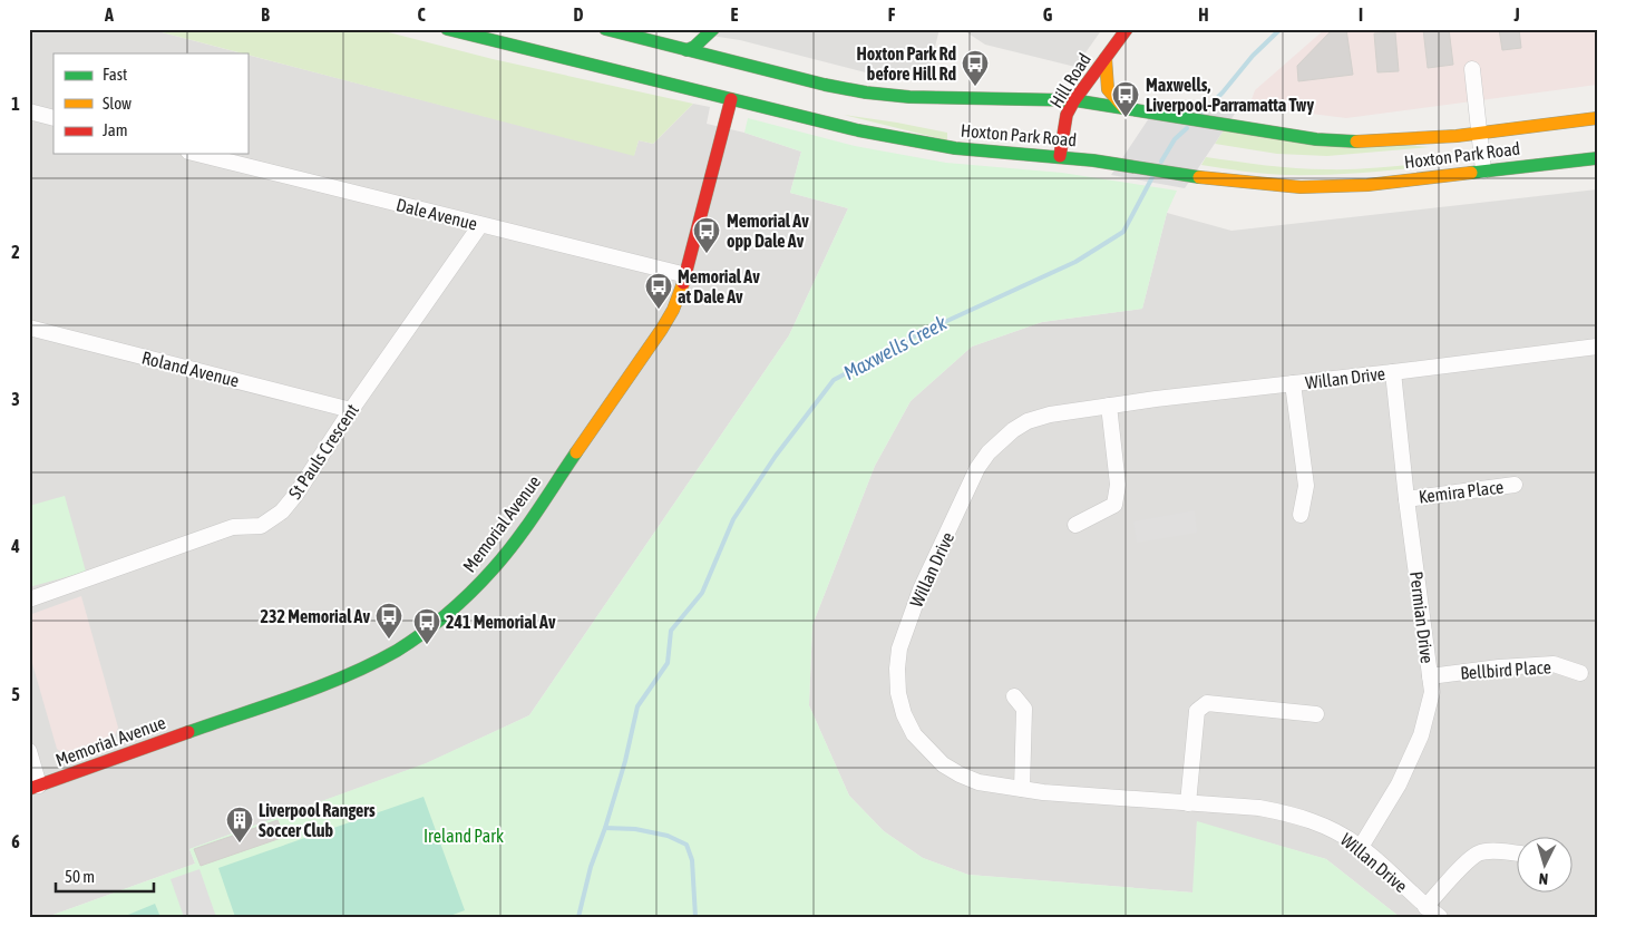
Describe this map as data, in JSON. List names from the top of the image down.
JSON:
{
  "streets": {
    "main road": ["Hill Road", "Hoxton Park Road", "Memorial Avenue"],
    "street": [
      "Dale Avenue",
      "Roland Avenue",
      "Willan Drive",
      "St Pauls Crescent",
      "Kemira Place",
      "Permian Drive",
      "Bellbird Place"
    ]
  },
  "crossings": [
    ["Hill Road", "Hoxton Park Road"],
    ["Hoxton Park Road", "Memorial Avenue"],
    ["Dale Avenue", "St Pauls Crescent"],
    ["Dale Avenue", "Memorial Avenue"],
    ["Roland Avenue", "St Pauls Crescent"],
    ["Willan Drive", "Permian Drive"],
    ["Kemira Place", "Permian Drive"],
    ["Permian Drive", "Bellbird Place"]
  ],
  "water": ["Maxwells Creek"],
  "parks": ["Ireland Park"],
  "places": {
    "bus stop": [
      "Hoxton Park Rd before Hill Rd",
      "Maxwells, Liverpool-Parramatta Twy",
      "Memorial Av opp Dale Av",
      "Memorial Av at Dale Av",
      "232 Memorial Av",
      "241 Memorial Av"
    ],
    "building": ["Liverpool Rangers Soccer Club"]
  },
  "legend": ["Fast", "Slow", "Jam"],
  "scale_bar": "50 m",
  "north": "bottom",
  "grid": {
    "columns": [
      "A",
      "B",
      "C",
      "D",
      "E",
      "F",
      "G",
      "H",
      "I",
      "J"
    ],
    "rows": [
      "1",
      "2",
      "3",
      "4",
      "5",
      "6"
    ]
  }
}
